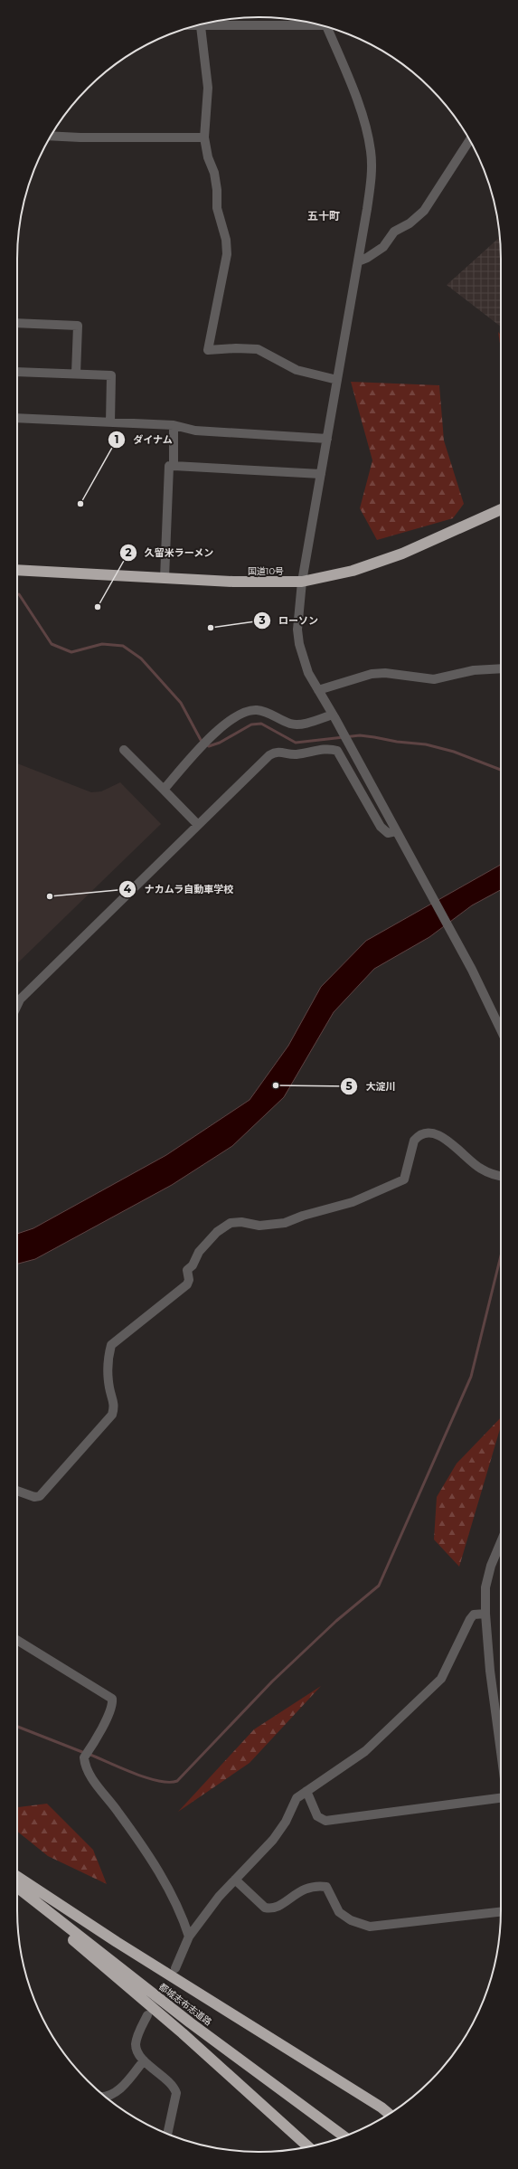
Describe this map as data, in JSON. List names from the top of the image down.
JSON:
{
  "streets": {
    "highway": ["国道10号", "都城志布志道路"]
  },
  "districts": ["五十町"],
  "places": [
    "ダイナム",
    "久留米ラーメン",
    "ローソン",
    "ナカムラ自動車学校",
    "大淀川"
  ]
}
